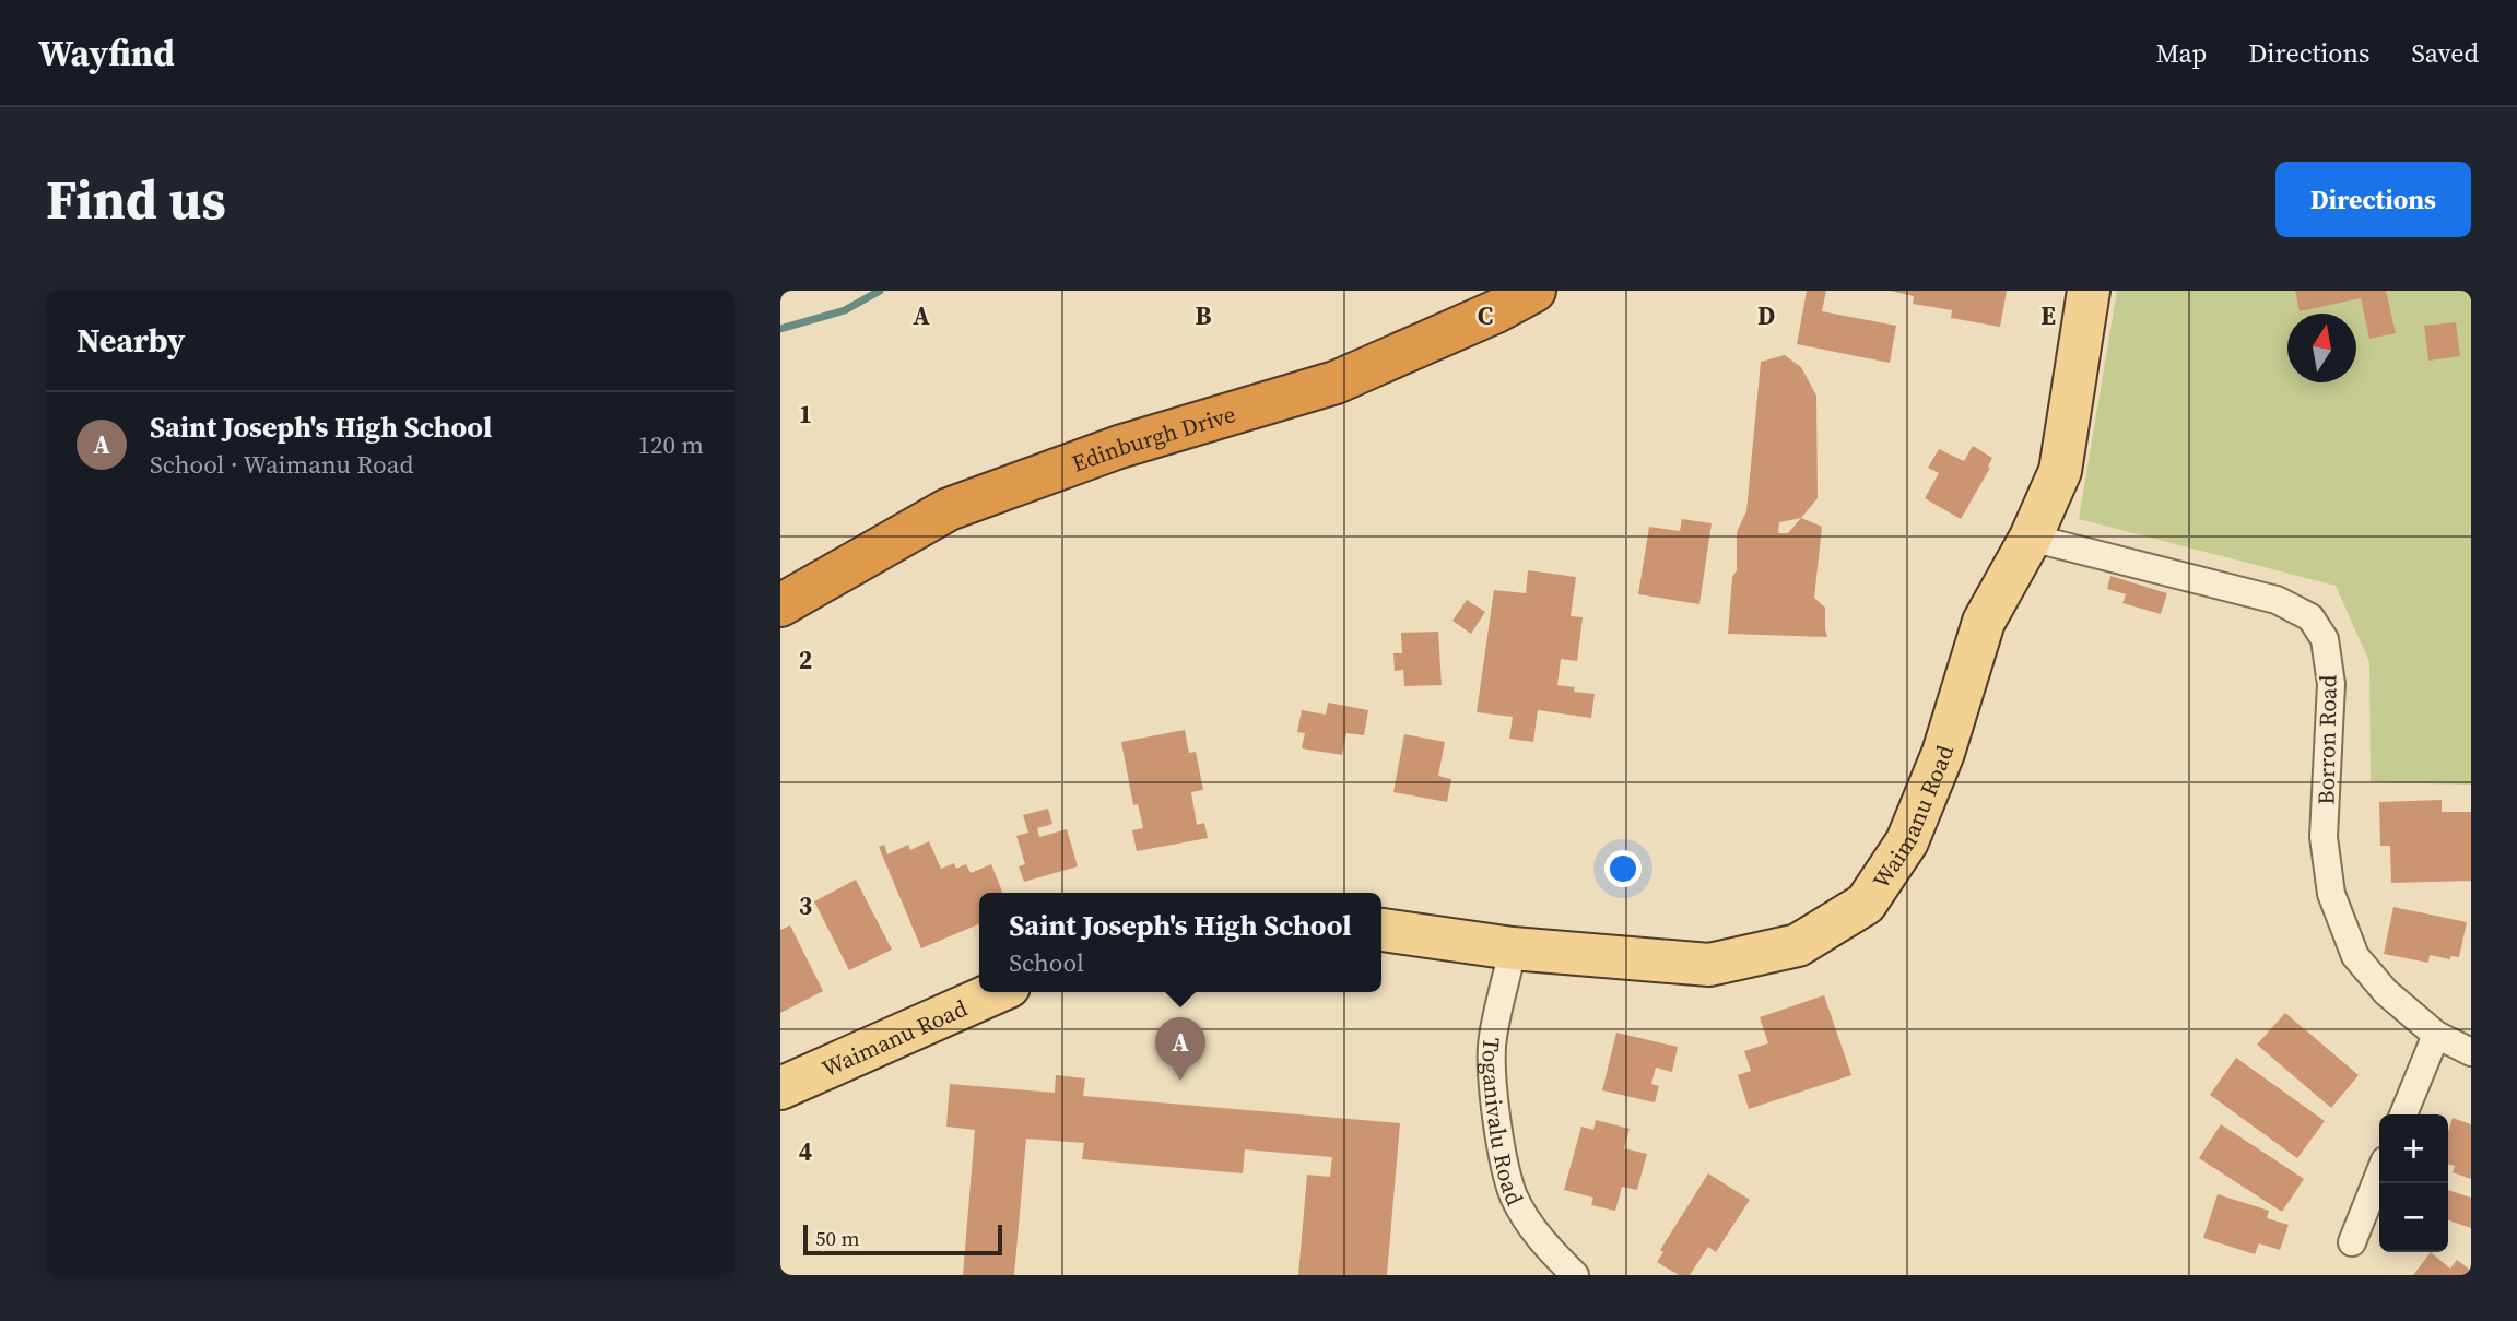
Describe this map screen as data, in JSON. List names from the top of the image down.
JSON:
{
  "streets": {
    "highway": ["Edinburgh Drive"],
    "main road": ["Waimanu Road"],
    "street": ["Borron Road", "Toganivalu Road"]
  },
  "crossings": [
    ["Borron Road", "Waimanu Road"],
    ["Waimanu Road", "Toganivalu Road"]
  ],
  "scale_bar": "50 m",
  "north": "top",
  "page": {
    "header": "Wayfind",
    "nav": ["Map", "Directions", "Saved"],
    "buttons": "Directions",
    "title": "Find us",
    "heading": "Nearby",
    "list": [
      {
        "mark": "A",
        "name": "Saint Joseph's High School",
        "note": "School · Waimanu Road",
        "value": "120 m"
      }
    ],
    "popup": ["Saint Joseph's High School", "School"],
    "pins": "A",
    "map_buttons": ["+", "−"],
    "scale": "50 m"
  },
  "grid": {
    "columns": [
      "A",
      "B",
      "C",
      "D",
      "E"
    ],
    "rows": [
      "1",
      "2",
      "3",
      "4"
    ]
  }
}
